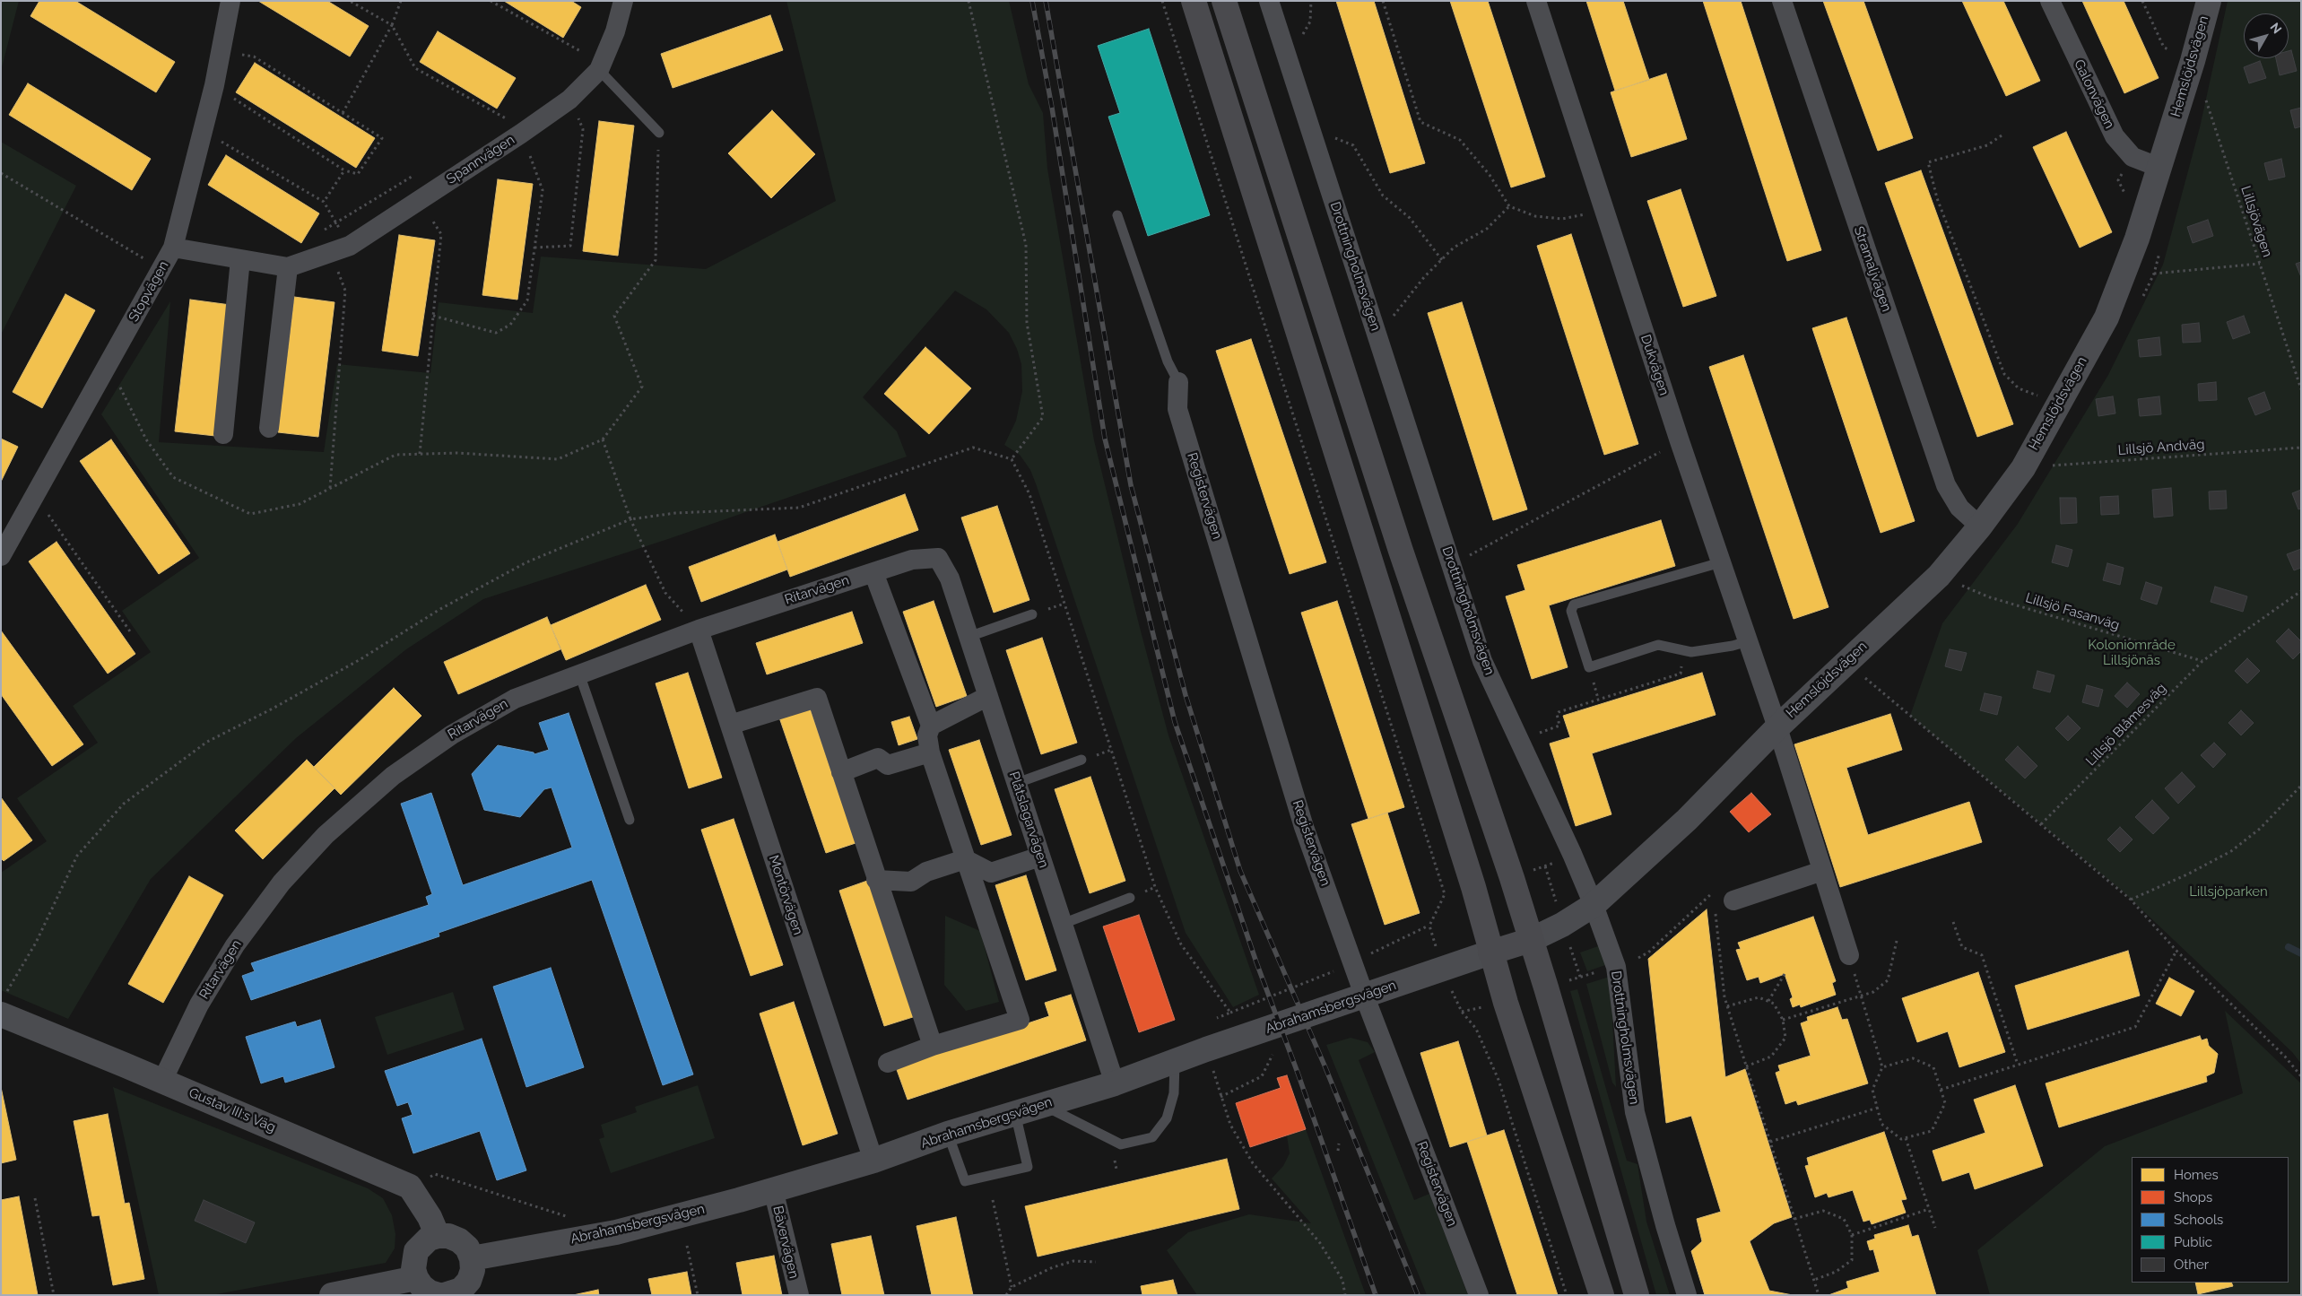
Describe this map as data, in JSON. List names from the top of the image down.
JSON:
{
  "streets": {
    "street": [
      "Hemslöjdsvägen",
      "Galonvägen",
      "Spannvägen",
      "Drottningholmsvägen",
      "Stramaljvägen",
      "Stopvägen",
      "Dukvägen",
      "Registervägen",
      "Ritarvägen",
      "Plåtslagarvägen",
      "Montörvägen",
      "Abrahamsbergsvägen",
      "Gustav III:s Väg",
      "Bävervägen"
    ],
    "path": [
      "Lillsjövägen",
      "Lillsjö Andväg",
      "Lillsjö Fasanväg",
      "Lillsjö Blåmesväg"
    ]
  },
  "crossings": [
    ["Hemslöjdsvägen", "Galonvägen"],
    ["Hemslöjdsvägen", "Lillsjövägen"],
    ["Hemslöjdsvägen", "Drottningholmsvägen"],
    ["Hemslöjdsvägen", "Stramaljvägen"],
    ["Hemslöjdsvägen", "Dukvägen"],
    ["Spannvägen", "Stopvägen"],
    ["Registervägen", "Abrahamsbergsvägen"],
    ["Ritarvägen", "Plåtslagarvägen"],
    ["Ritarvägen", "Montörvägen"],
    ["Ritarvägen", "Gustav III:s Väg"],
    ["Lillsjö Fasanväg", "Lillsjö Blåmesväg"],
    ["Plåtslagarvägen", "Abrahamsbergsvägen"],
    ["Montörvägen", "Abrahamsbergsvägen"],
    ["Abrahamsbergsvägen", "Bävervägen"]
  ],
  "parks": ["Koloniområde Lillsjönäs", "Lillsjöparken"],
  "legend": [
    "Homes",
    "Shops",
    "Schools",
    "Public",
    "Other"
  ],
  "north": "top right"
}
